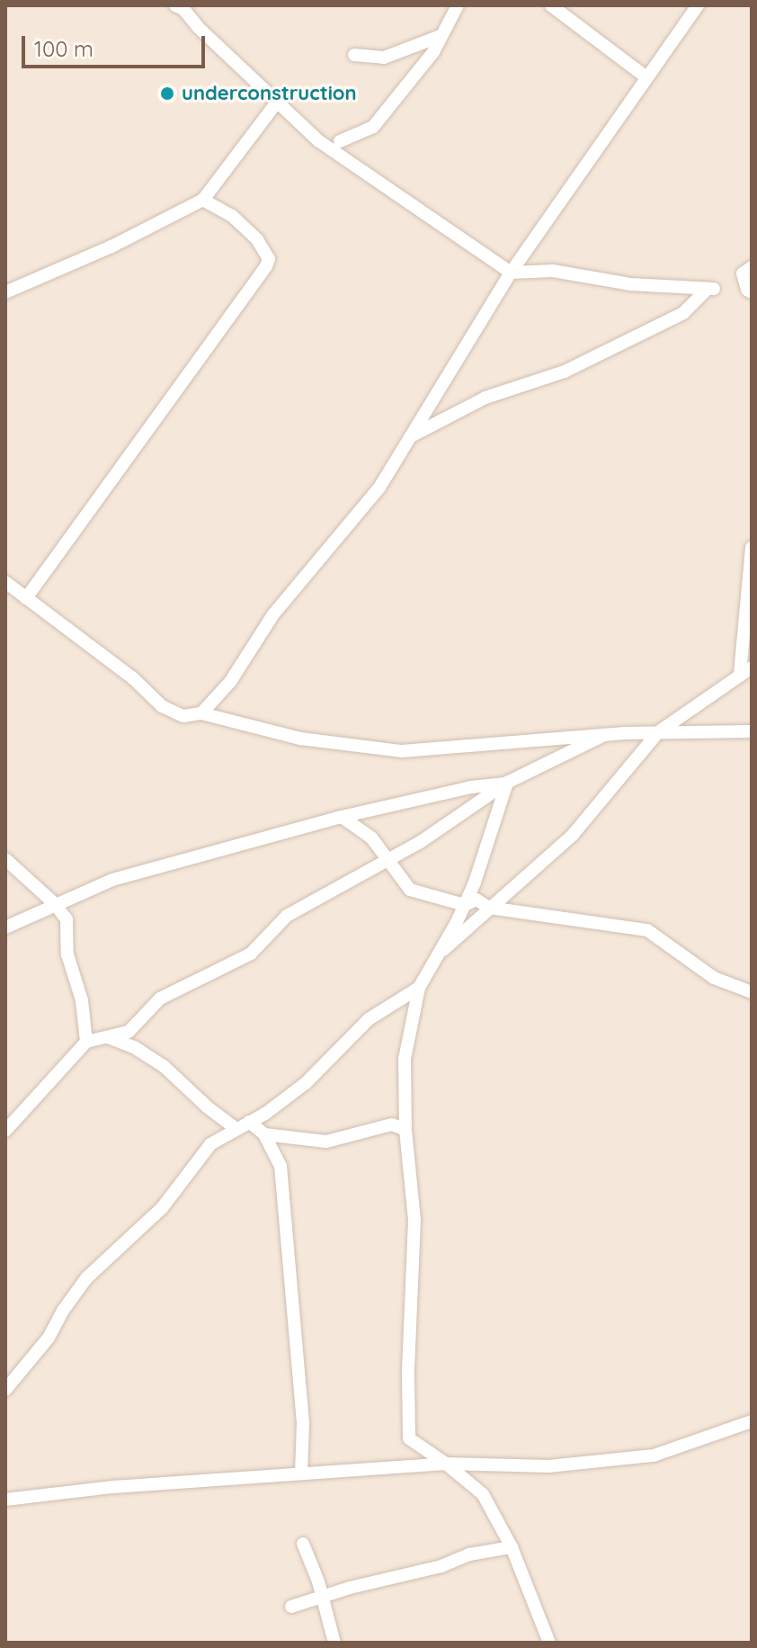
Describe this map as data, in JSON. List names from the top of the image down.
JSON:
{
  "places": ["underconstruction"],
  "scale_bar": "100 m"
}
